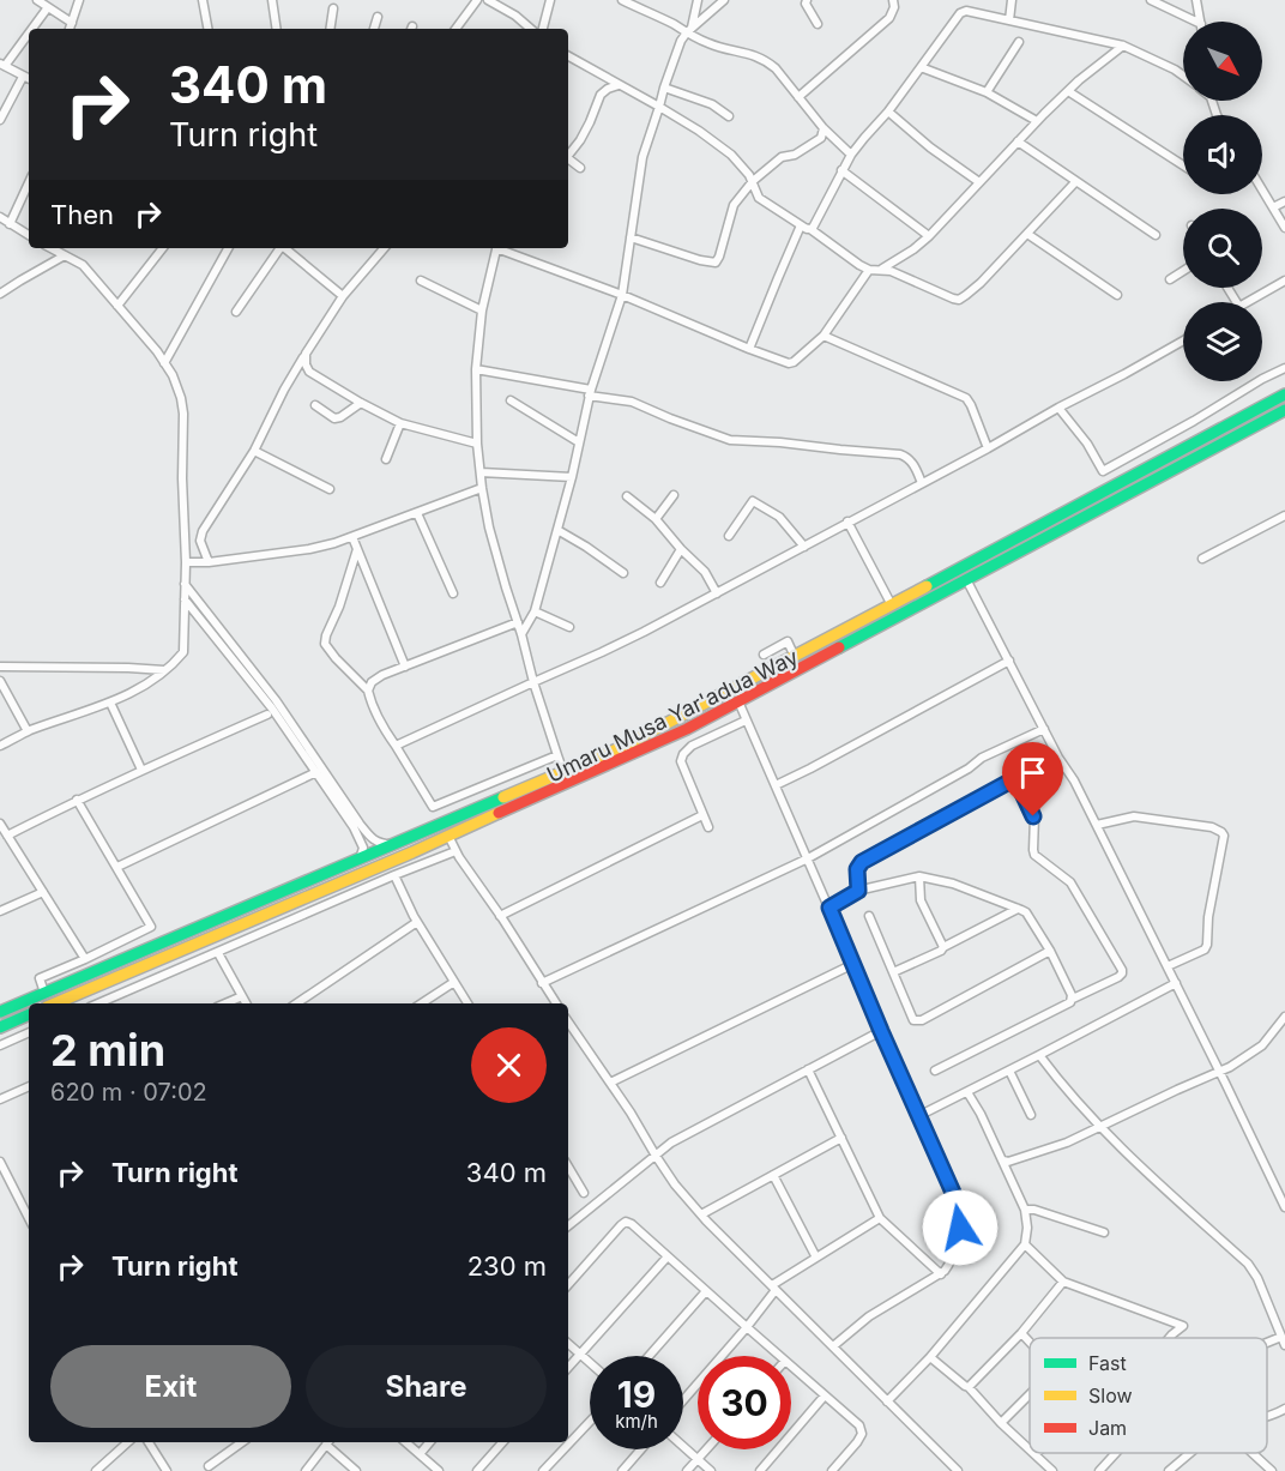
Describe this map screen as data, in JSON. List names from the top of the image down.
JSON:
{
  "streets": {
    "main road": ["Umaru Musa Yar'adua Way"]
  },
  "legend": ["Fast", "Slow", "Jam"],
  "north": "bottom right",
  "page": {
    "turn": ["340 m", "Turn right"],
    "then": "Then",
    "heading": ["2 min", "620 m · 07:02"],
    "list": [
      {
        "name": "Turn right",
        "value": "340 m"
      },
      {
        "name": "Turn right",
        "value": "230 m"
      }
    ],
    "buttons": ["Exit", "Share"],
    "speed": "19 km/h",
    "limit": "30"
  }
}
